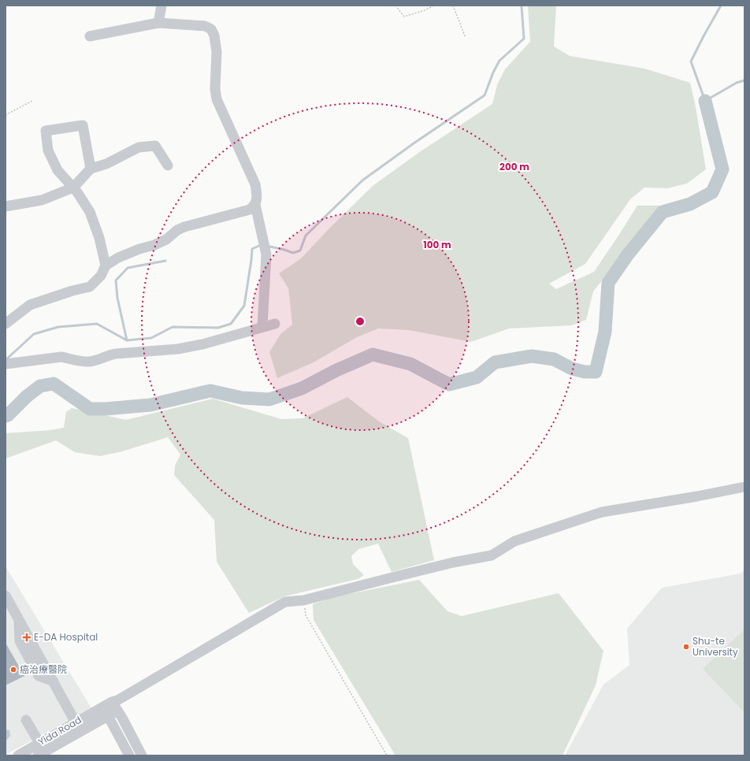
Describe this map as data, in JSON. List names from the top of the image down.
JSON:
{
  "streets": {
    "street": ["Yida Road"]
  },
  "places": {
    "health": ["E-DA Hospital"],
    "other": ["Shu-te University", "癌治療醫院"]
  },
  "rings": ["200 m", "100 m"]
}
